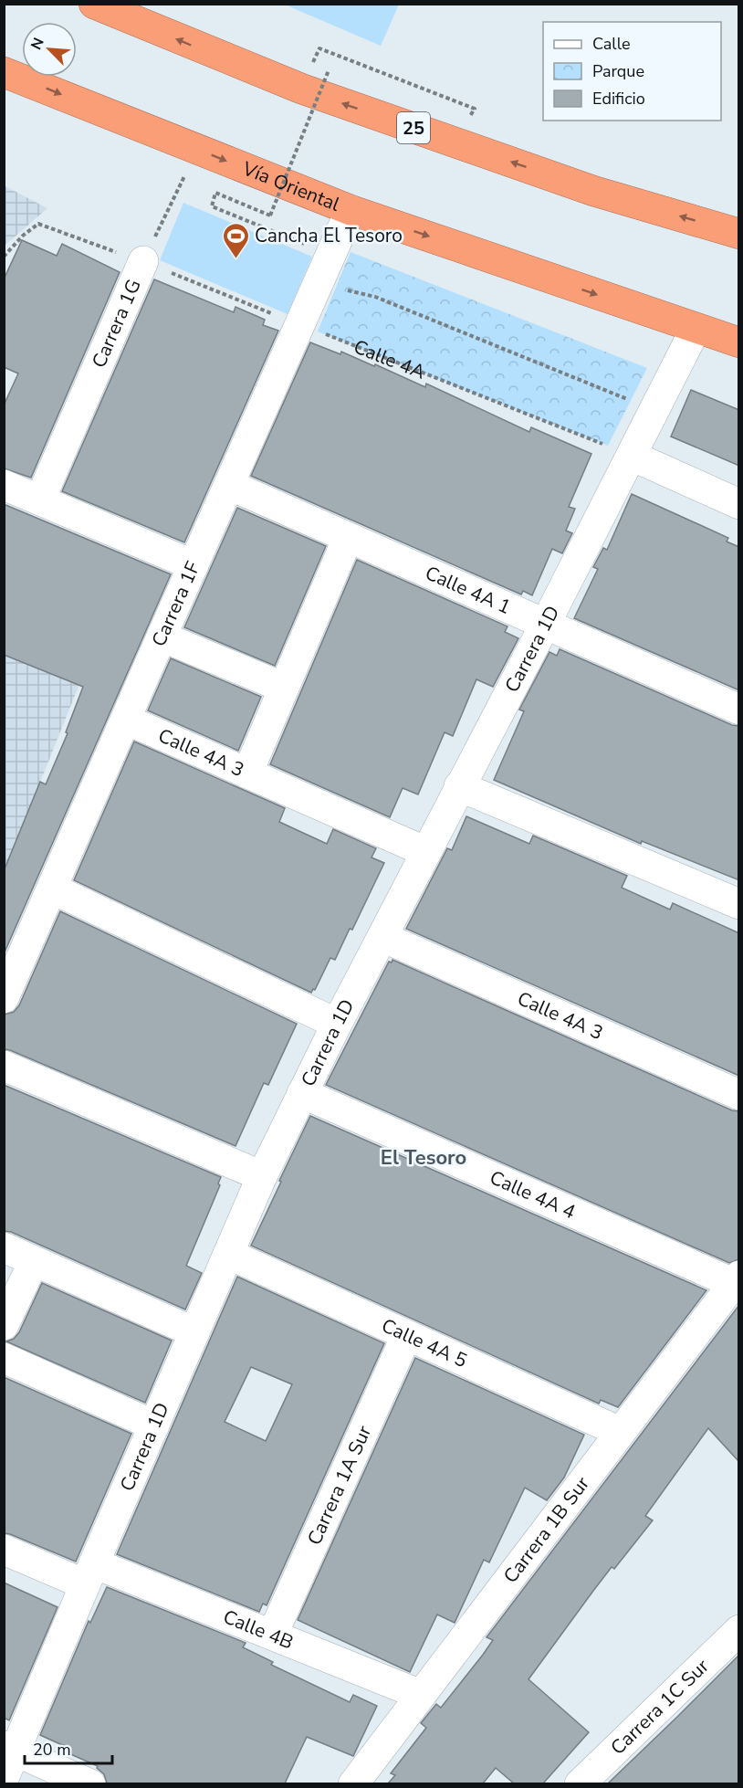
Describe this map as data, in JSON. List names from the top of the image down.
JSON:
{
  "streets": {
    "highway": ["25", "Vía Oriental"],
    "street": [
      "Carrera 1G",
      "Calle 4A 1",
      "Carrera 1F",
      "Carrera 1D",
      "Calle 4A 3",
      "Calle 4A 4",
      "Calle 4A 5",
      "Carrera 1A Sur",
      "Carrera 1B Sur",
      "Calle 4B",
      "Carrera 1C Sur"
    ],
    "path": ["Calle 4A"]
  },
  "crossings": [
    ["Vía Oriental", "Carrera 1G"],
    ["Vía Oriental", "Carrera 1F"],
    ["Vía Oriental", "Carrera 1D"],
    ["Carrera 1G", "Calle 4A"],
    ["Calle 4A", "Carrera 1F"],
    ["Calle 4A", "Carrera 1D"],
    ["Calle 4A 1", "Carrera 1F"],
    ["Calle 4A 1", "Carrera 1D"],
    ["Carrera 1F", "Calle 4A 3"],
    ["Carrera 1D", "Calle 4A 3"],
    ["Carrera 1D", "Calle 4A 4"],
    ["Carrera 1D", "Calle 4A 5"],
    ["Carrera 1D", "Calle 4B"],
    ["Calle 4A 4", "Carrera 1B Sur"],
    ["Calle 4A 5", "Carrera 1A Sur"],
    ["Calle 4A 5", "Carrera 1B Sur"],
    ["Carrera 1A Sur", "Calle 4B"],
    ["Carrera 1B Sur", "Calle 4B"]
  ],
  "districts": ["El Tesoro"],
  "places": {
    "sports": ["Cancha El Tesoro"]
  },
  "legend": ["Calle", "Parque", "Edificio"],
  "scale_bar": "20 m",
  "north": "top left"
}
